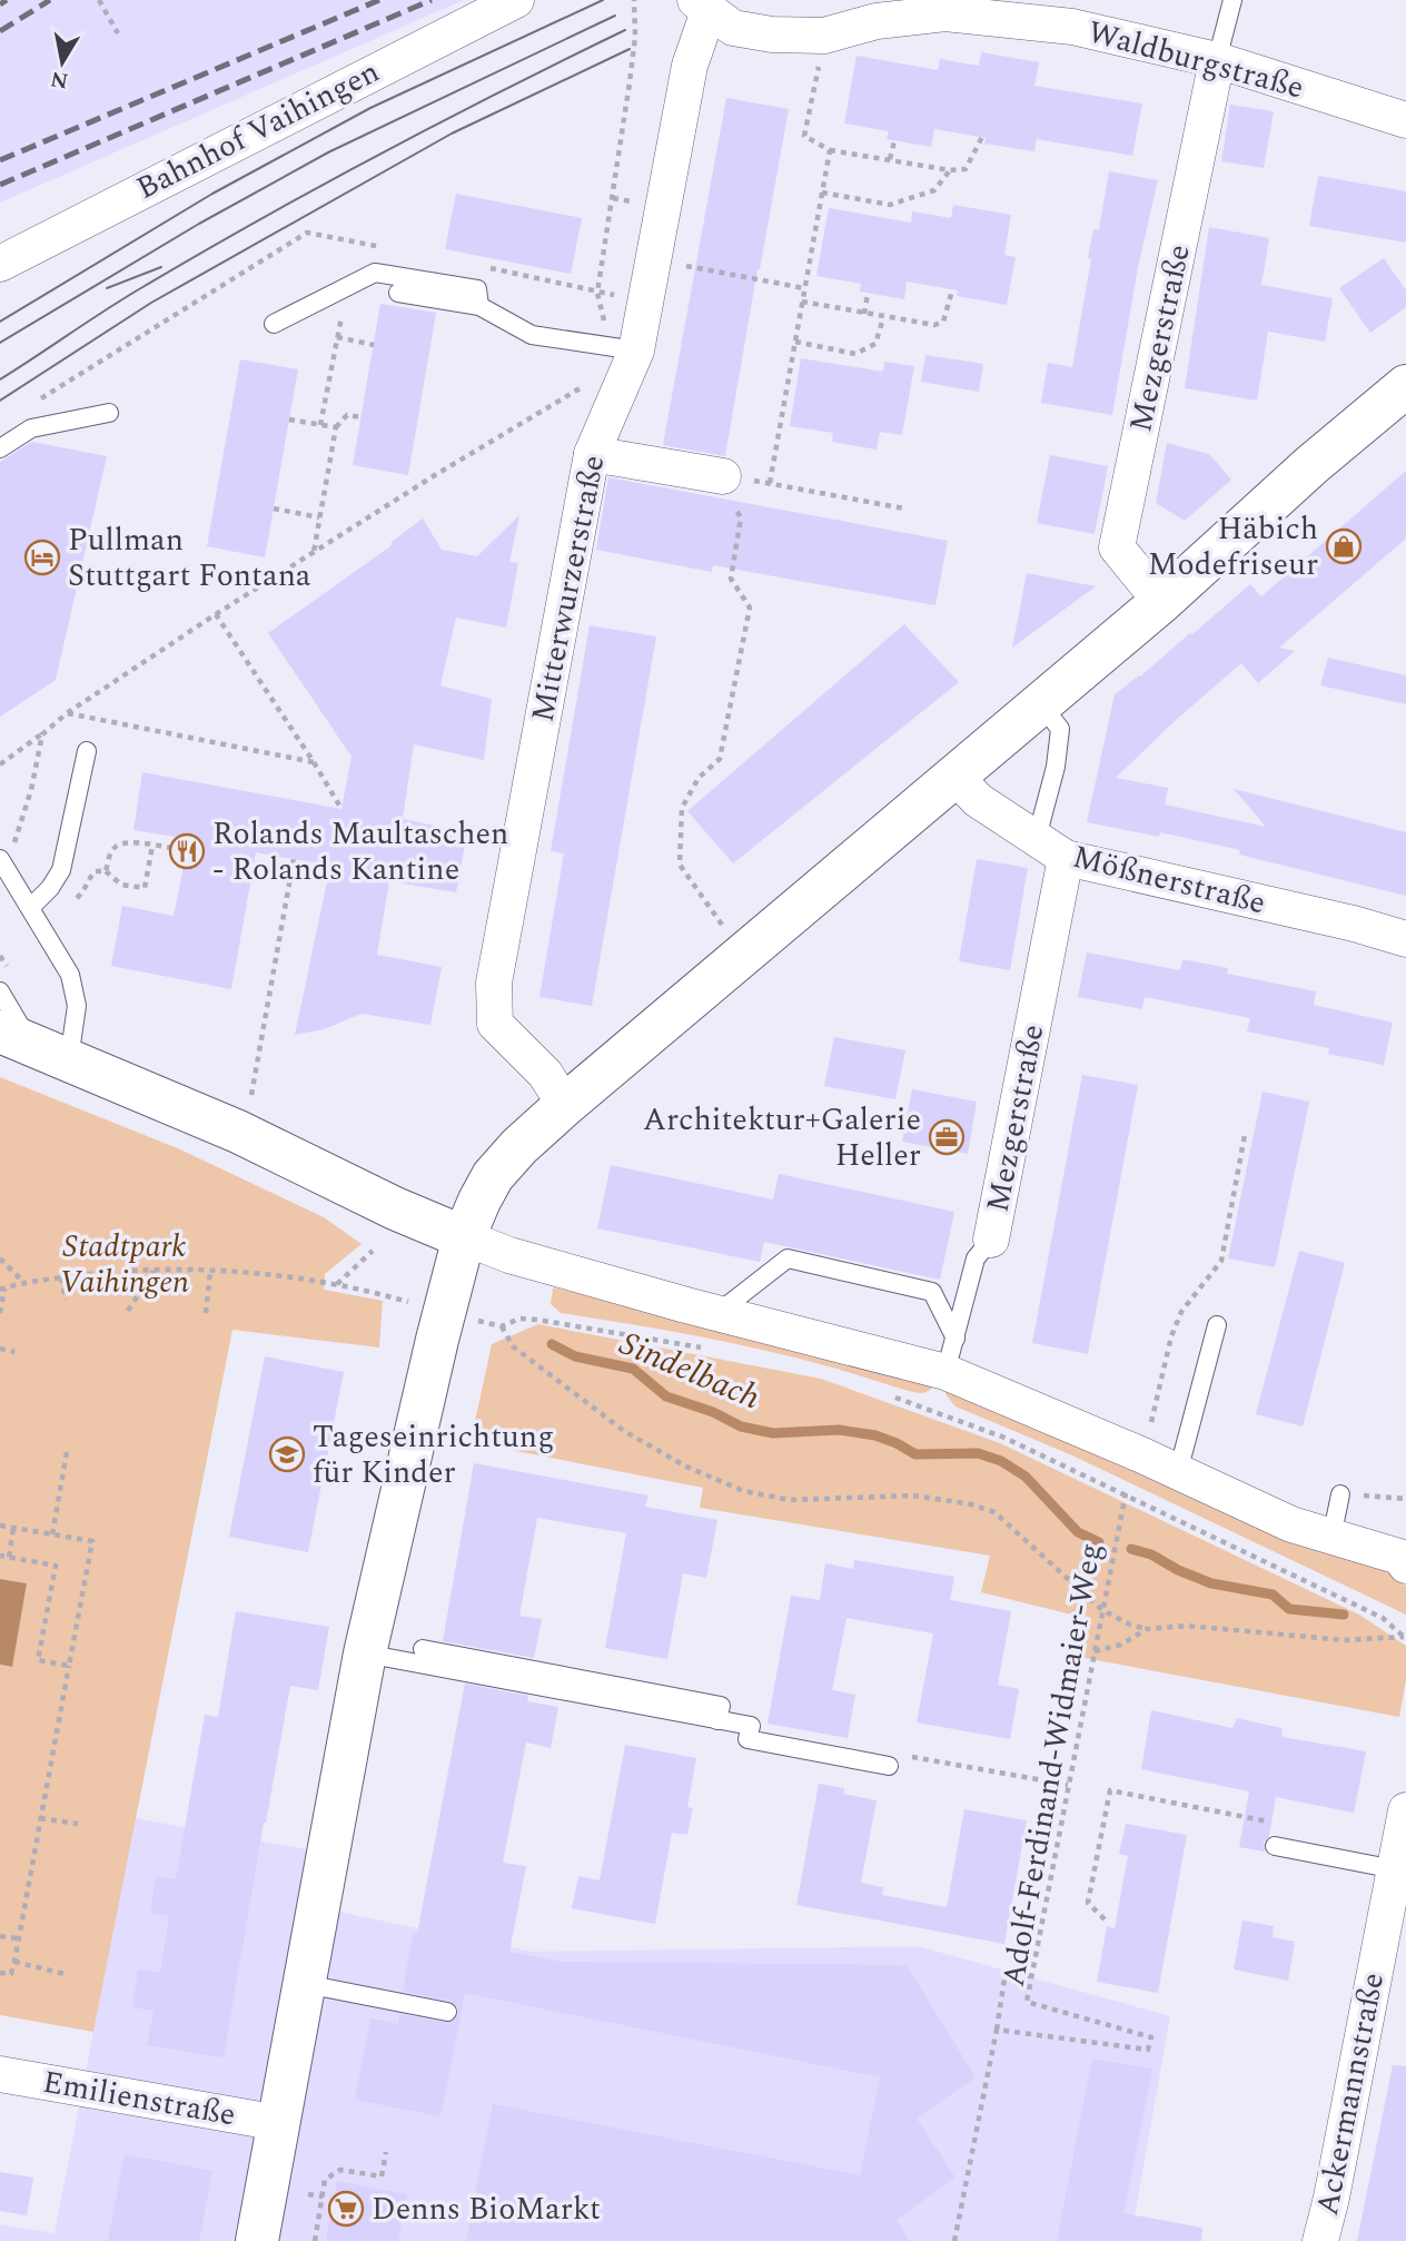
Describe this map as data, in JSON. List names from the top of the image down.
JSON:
{
  "streets": {
    "street": [
      "Waldburgstraße",
      "Bahnhof Vaihingen",
      "Mezgerstraße",
      "Mitterwurzerstraße",
      "Mößnerstraße",
      "Ackermannstraße",
      "Emilienstraße"
    ],
    "path": ["Adolf-Ferdinand-Widmaier-Weg"]
  },
  "crossings": [
    ["Waldburgstraße", "Mezgerstraße"],
    ["Waldburgstraße", "Mitterwurzerstraße"],
    ["Mezgerstraße", "Mößnerstraße"]
  ],
  "water": ["Sindelbach"],
  "parks": ["Stadtpark Vaihingen"],
  "places": {
    "shop": ["Häbich Modefriseur"],
    "hotel": ["Pullman Stuttgart Fontana"],
    "restaurant": ["Rolands Maultaschen - Rolands Kantine"],
    "office": ["Architektur+Galerie Heller"],
    "school or university": ["Tageseinrichtung für Kinder"],
    "supermarket": ["Denns BioMarkt"]
  },
  "north": "bottom"
}
